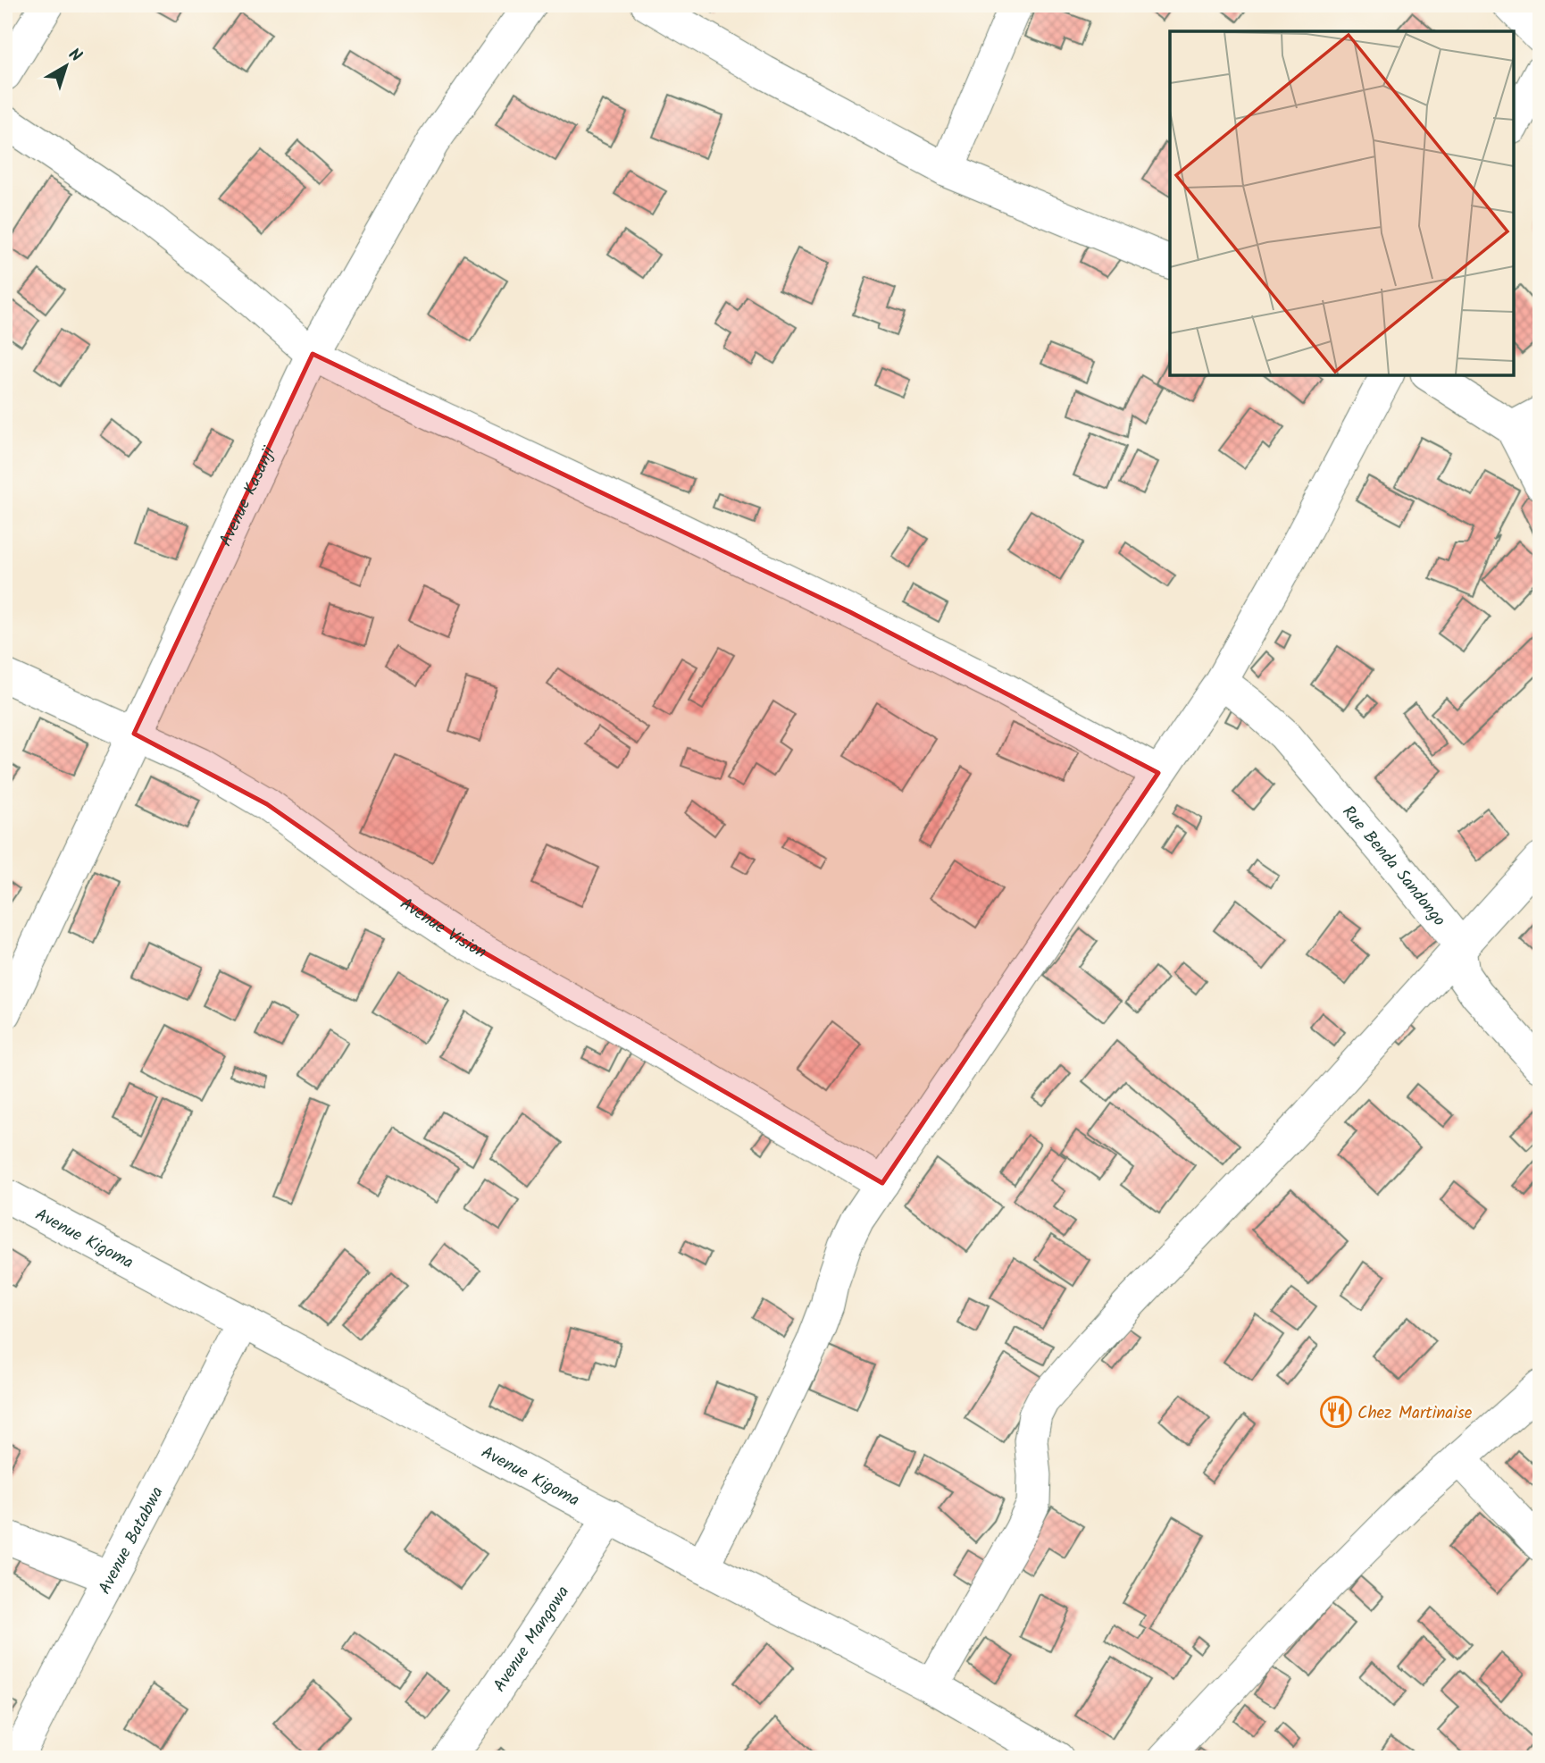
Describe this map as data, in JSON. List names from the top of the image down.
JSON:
{
  "streets": {
    "street": [
      "Avenue Kasanji",
      "Rue Benda Sandongo",
      "Avenue Vision",
      "Avenue Kigoma",
      "Avenue Batabwa",
      "Avenue Mangowa"
    ]
  },
  "crossings": [
    ["Avenue Kasanji", "Avenue Vision"],
    ["Avenue Kigoma", "Avenue Batabwa"],
    ["Avenue Kigoma", "Avenue Mangowa"]
  ],
  "places": {
    "restaurant": ["Chez Martinaise"]
  },
  "north": "top right"
}
